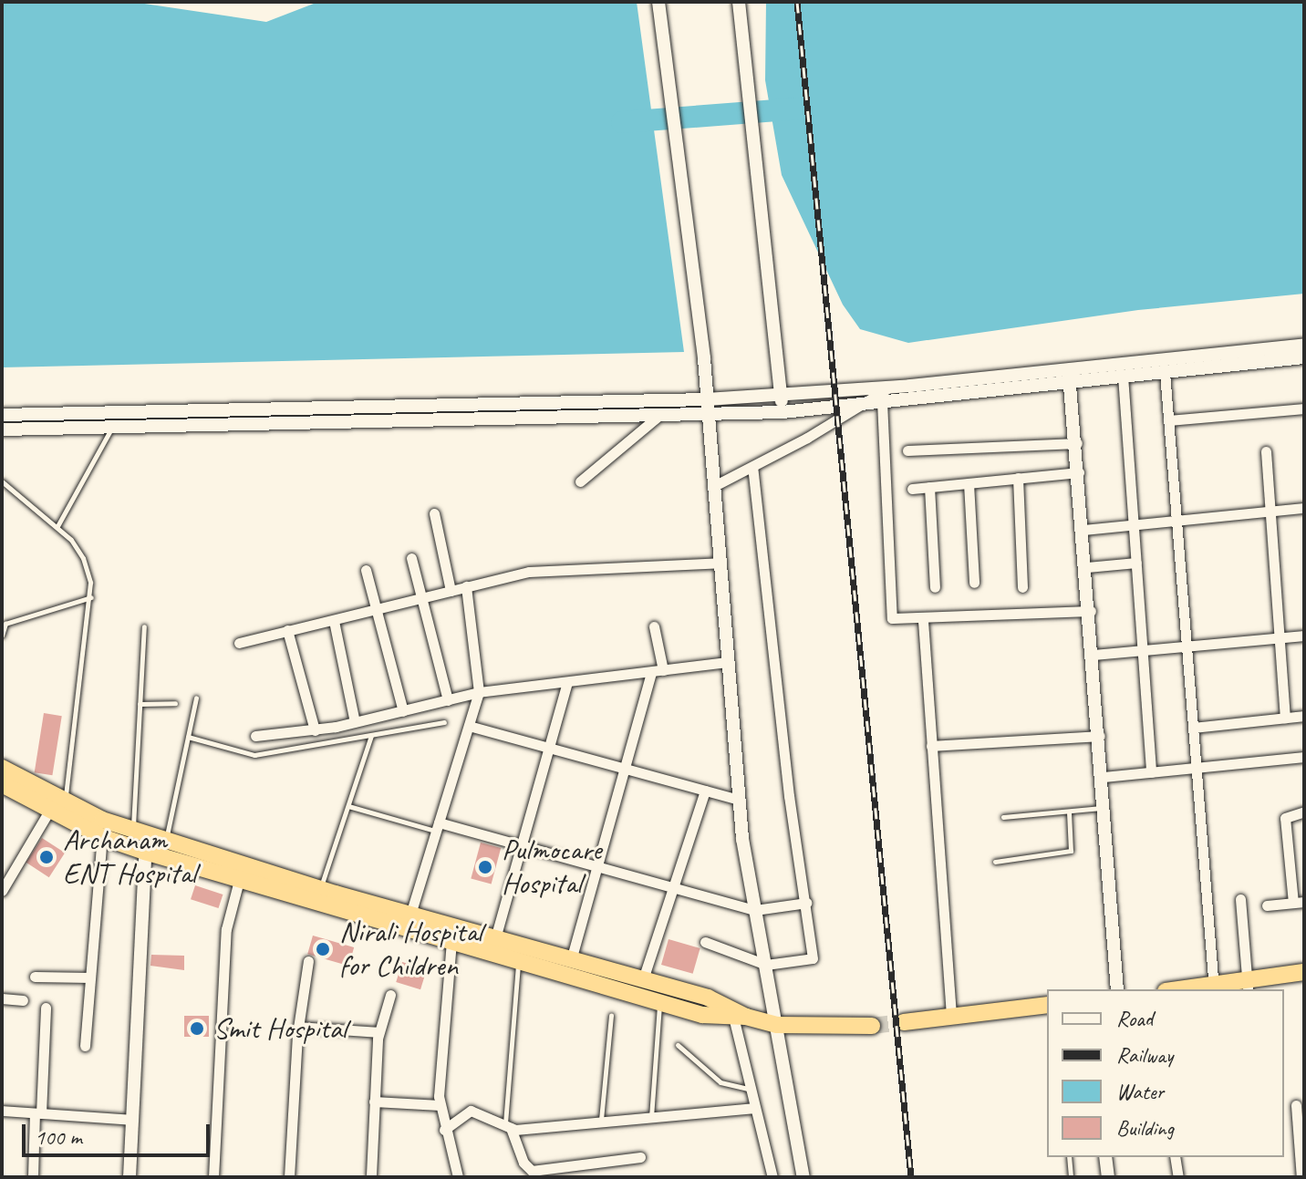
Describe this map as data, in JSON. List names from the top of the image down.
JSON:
{
  "places": [
    "Archanam ENT Hospital",
    "Pulmocare Hospital",
    "Nirali Hospital for Children",
    "Smit Hospital"
  ],
  "legend": [
    "Road",
    "Railway",
    "Water",
    "Building"
  ],
  "scale_bar": "100 m"
}
